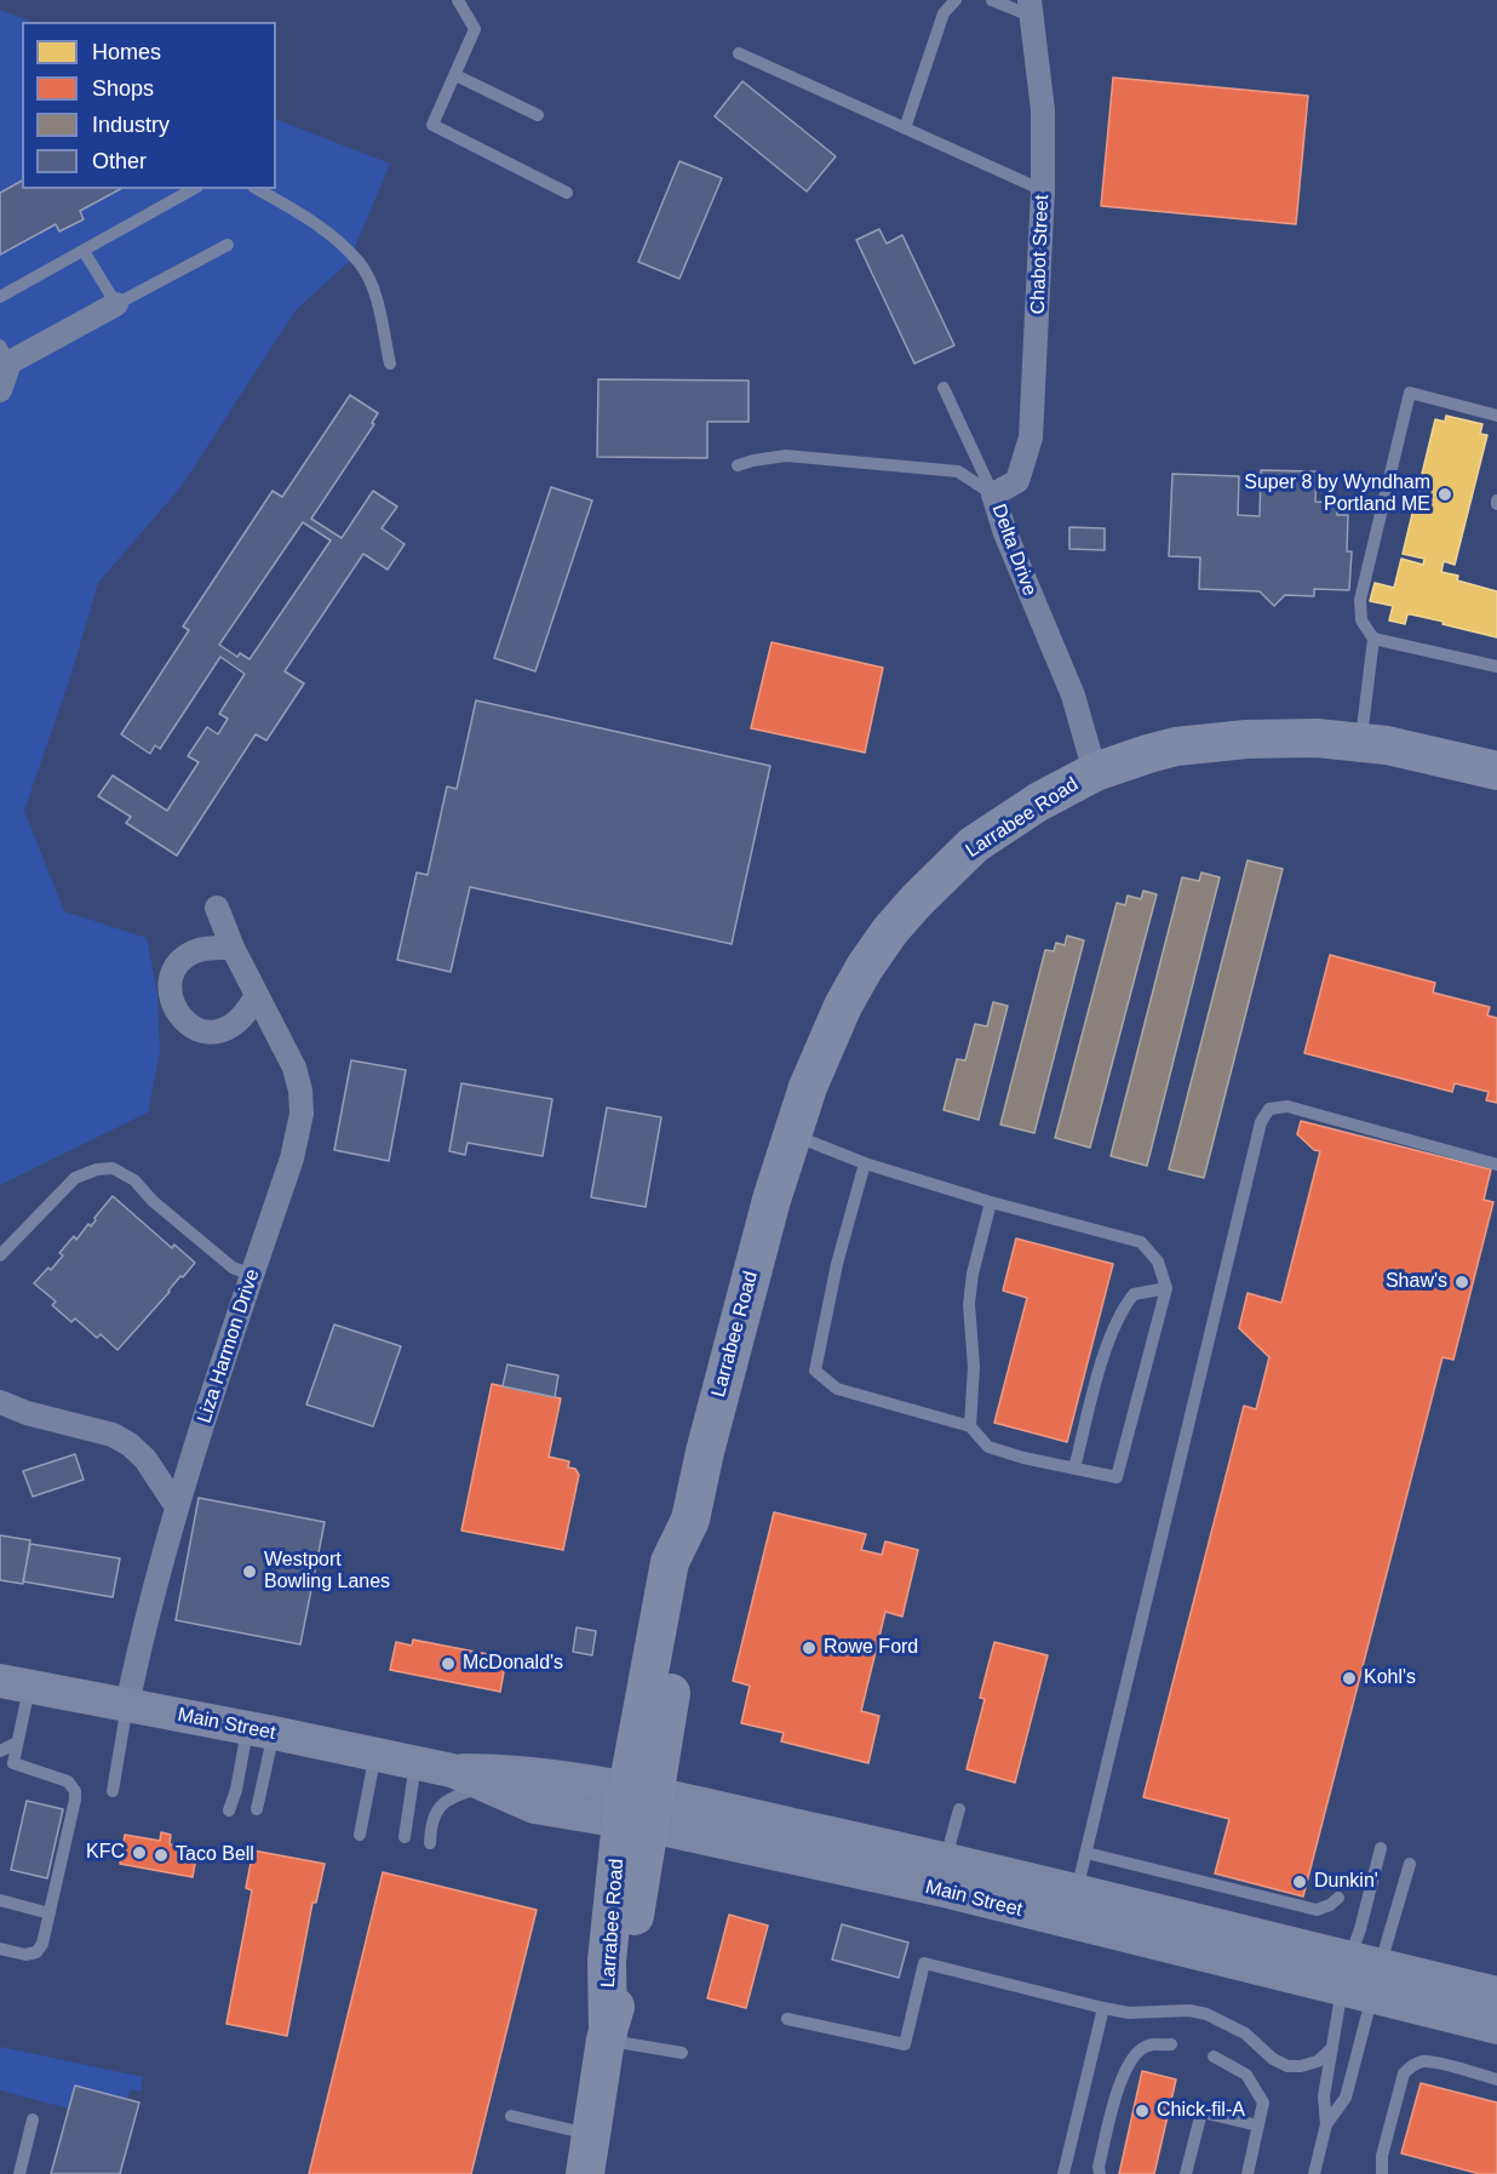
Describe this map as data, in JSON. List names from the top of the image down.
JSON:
{
  "streets": {
    "main road": ["Larrabee Road", "Main Street"],
    "street": ["Chabot Street", "Delta Drive", "Liza Harmon Drive"]
  },
  "crossings": [
    ["Chabot Street", "Delta Drive"],
    ["Delta Drive", "Larrabee Road"],
    ["Larrabee Road", "Main Street"],
    ["Liza Harmon Drive", "Main Street"]
  ],
  "places": [
    "Super 8 by Wyndham Portland ME",
    "Shaw's",
    "Westport Bowling Lanes",
    "Rowe Ford",
    "McDonald's",
    "Kohl's",
    "KFC",
    "Taco Bell",
    "Dunkin'",
    "Chick-fil-A"
  ],
  "legend": [
    "Homes",
    "Shops",
    "Industry",
    "Other"
  ]
}
